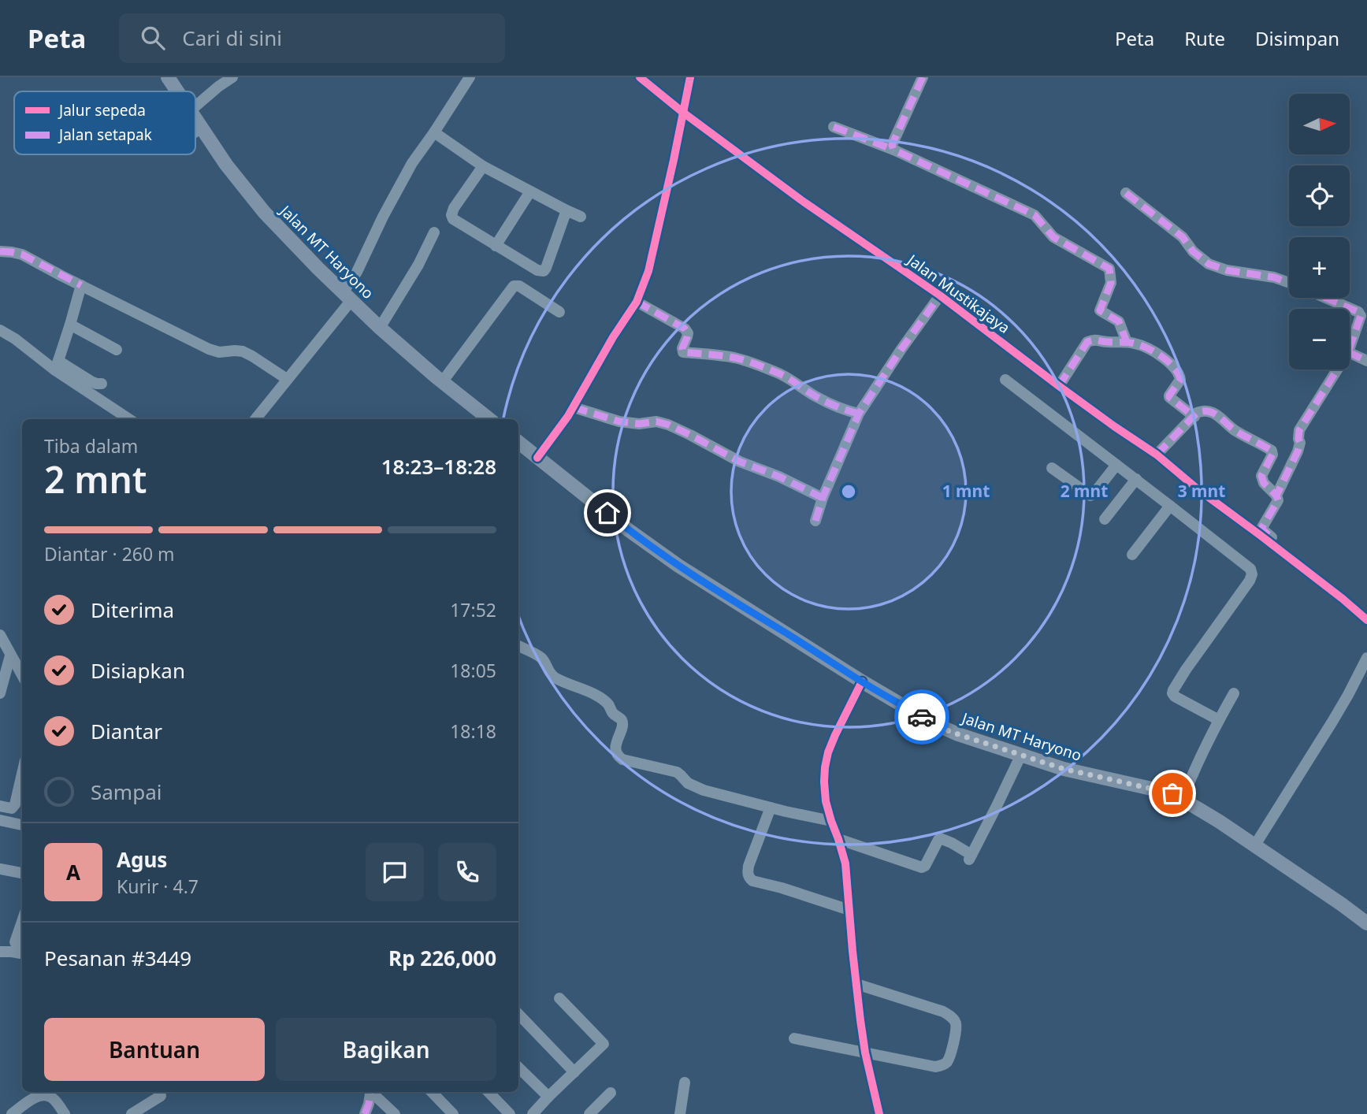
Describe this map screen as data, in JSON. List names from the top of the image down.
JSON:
{
  "streets": {
    "main road": ["Jalan MT Haryono"],
    "street": ["Jalan Mustikajaya"]
  },
  "legend": ["Jalur sepeda", "Jalan setapak"],
  "north": "right",
  "page": {
    "header": "Peta",
    "search": "Cari di sini",
    "nav": ["Peta", "Rute", "Disimpan"],
    "map_buttons": ["+", "−"],
    "heading": ["2 mnt", "Tiba dalam", "18:23–18:28"],
    "panel": [
      "Agus",
      "Kurir · 4.7",
      "Pesanan #3449",
      "Rp 226,000"
    ],
    "bar": "Diantar · 260 m",
    "list": [
      ["Diterima", "17:52"],
      ["Disiapkan", "18:05"],
      ["Diantar", "18:18"],
      "Sampai"
    ],
    "round": "A",
    "buttons": ["Bantuan", "Bagikan"]
  },
  "rings": ["1 mnt", "2 mnt", "3 mnt"]
}
